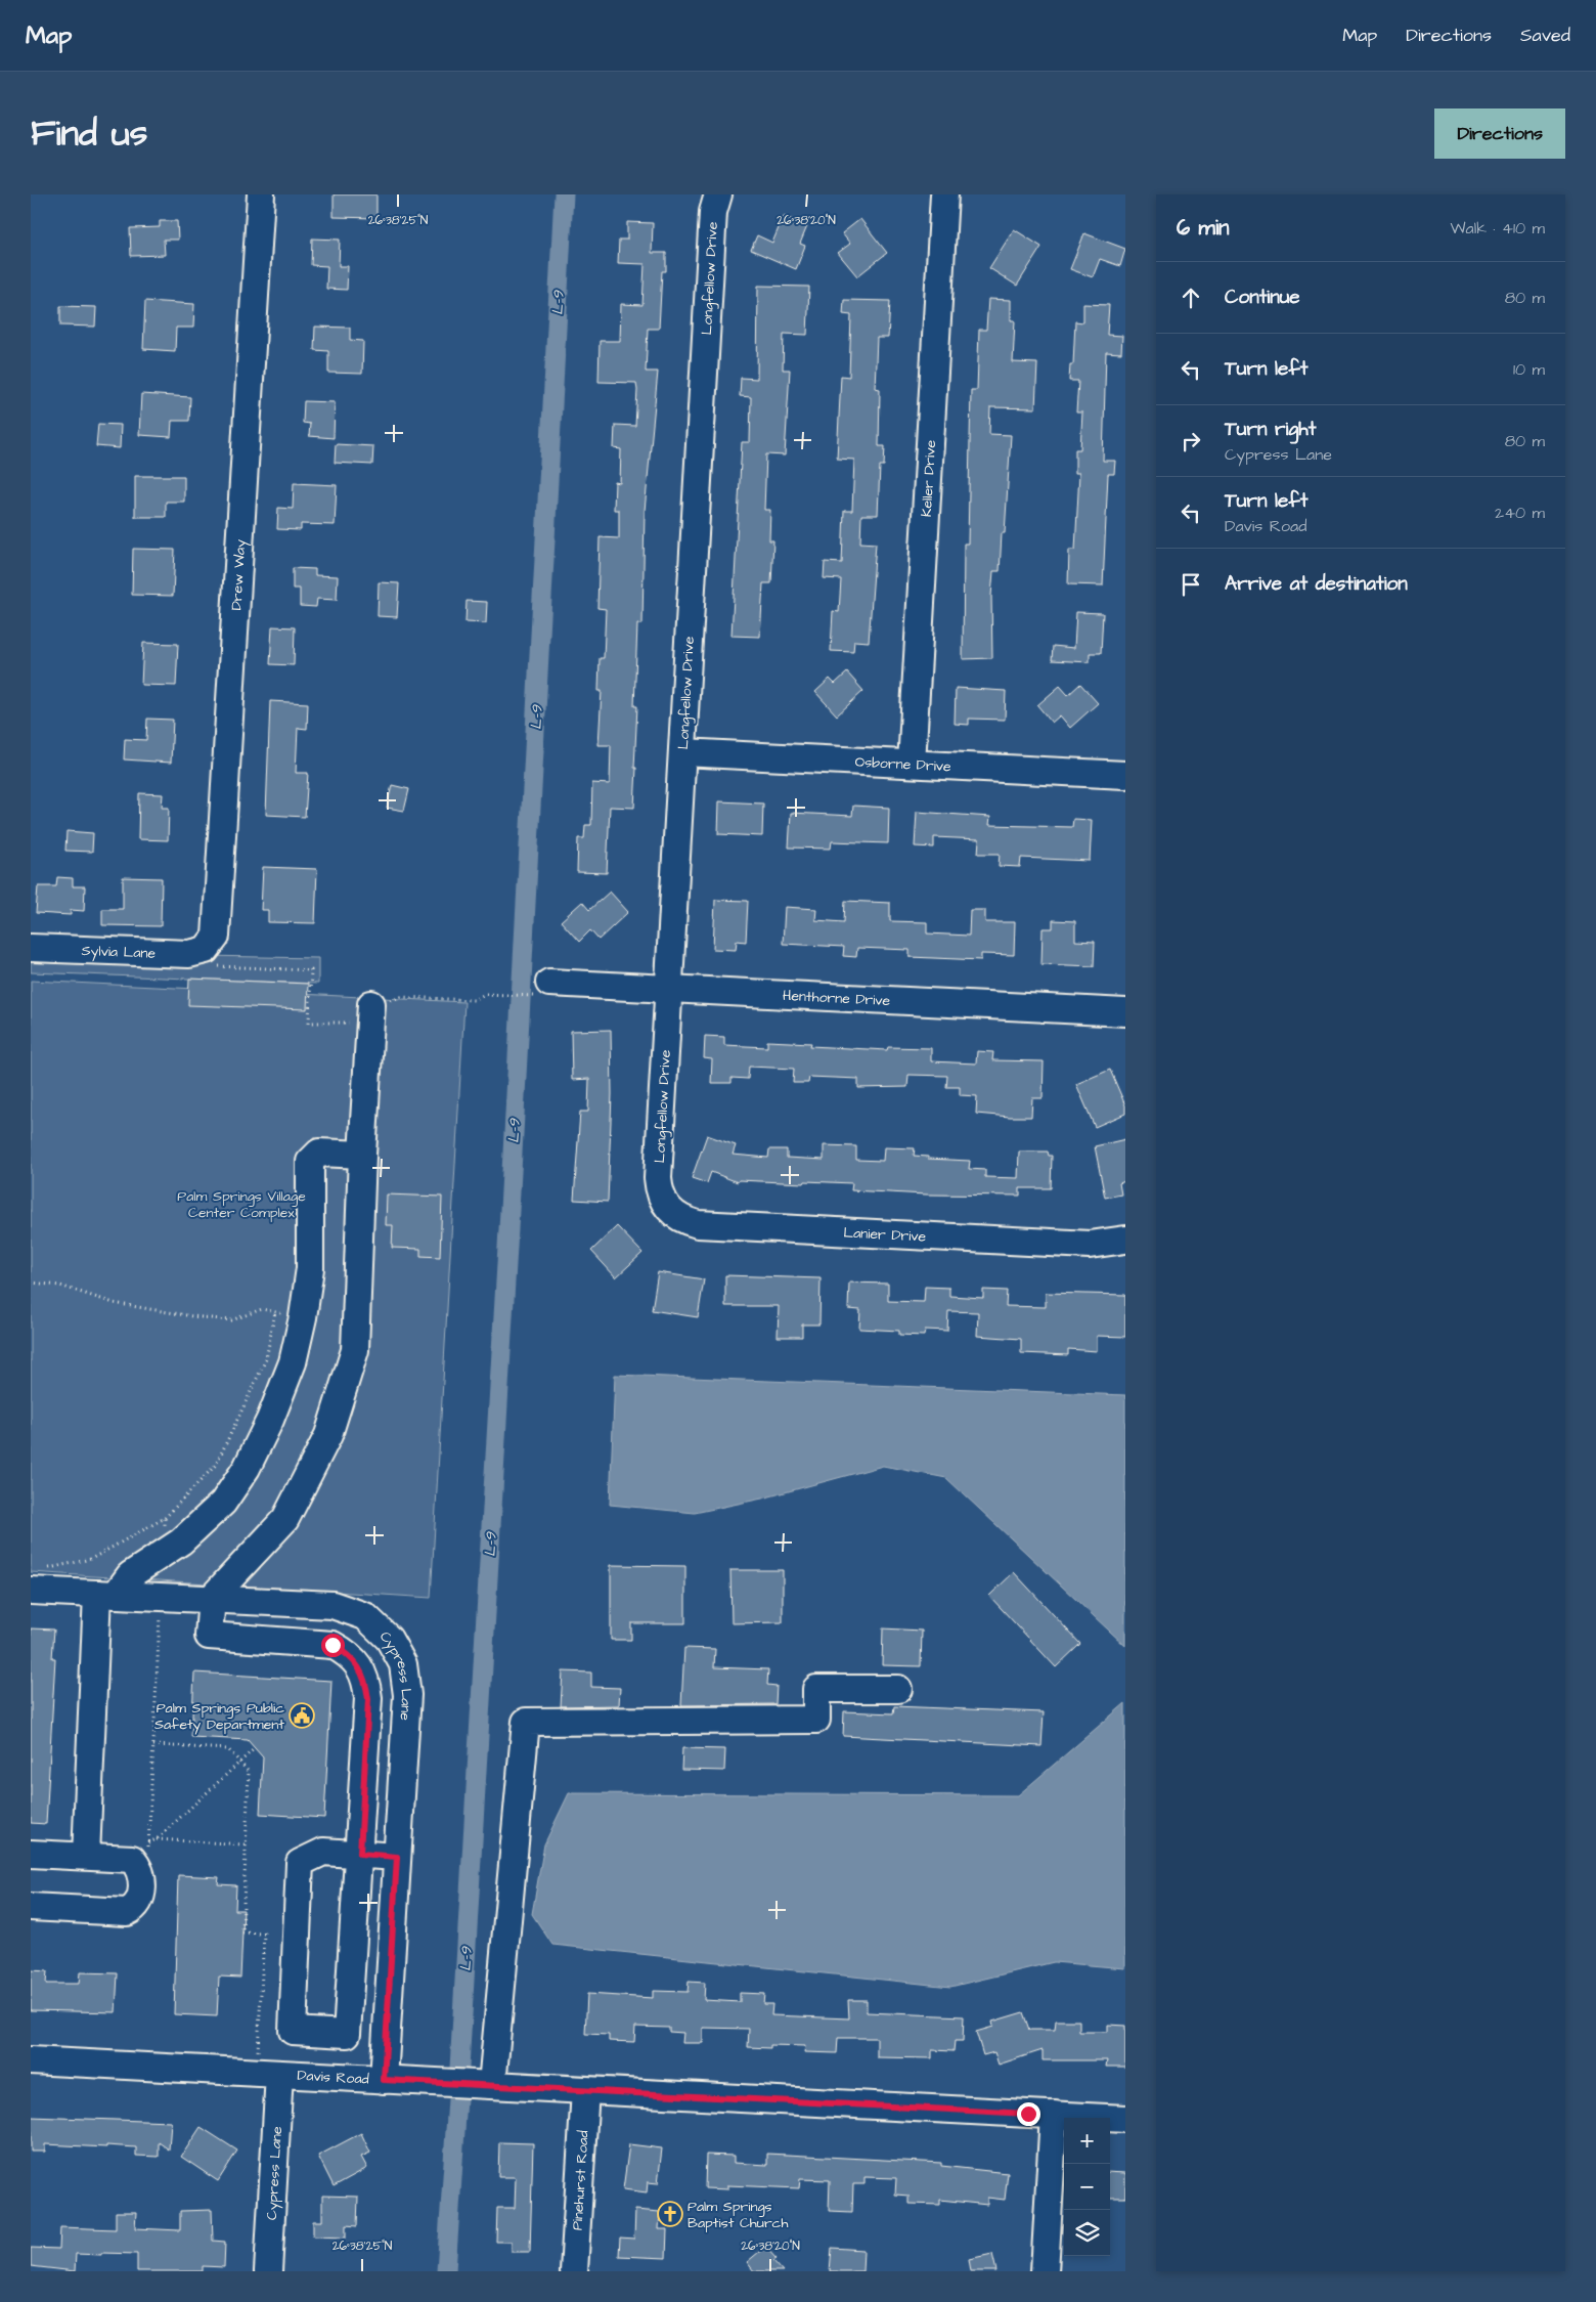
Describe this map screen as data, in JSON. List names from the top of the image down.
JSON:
{
  "streets": {
    "street": [
      "Longfellow Drive",
      "Keller Drive",
      "Drew Way",
      "Osborne Drive",
      "Sylvia Lane",
      "Henthorne Drive",
      "Lanier Drive",
      "Cypress Lane",
      "Davis Road",
      "Pinehurst Road"
    ]
  },
  "crossings": [
    ["Longfellow Drive", "Osborne Drive"],
    ["Longfellow Drive", "Henthorne Drive"],
    ["Longfellow Drive", "Lanier Drive"],
    ["Keller Drive", "Osborne Drive"],
    ["Drew Way", "Sylvia Lane"],
    ["Cypress Lane", "Davis Road"],
    ["Davis Road", "Pinehurst Road"]
  ],
  "water": ["L-9"],
  "parks": ["Palm Springs Village Center Complex"],
  "places": {
    "public building": ["Palm Springs Public Safety Department"],
    "church": ["Palm Springs Baptist Church"]
  },
  "page": {
    "header": "Map",
    "nav": ["Map", "Directions", "Saved"],
    "title": "Find us",
    "buttons": "Directions",
    "heading": ["6 min", "Walk · 410 m"],
    "list": [
      ["Continue", "80 m"],
      ["Turn left", "10 m"],
      ["Turn right", "Cypress Lane", "80 m"],
      ["Turn left", "Davis Road", "240 m"],
      "Arrive at destination"
    ],
    "map_buttons": ["+", "−"]
  },
  "coordinates": ["26°38'25\"N", "26°38'20\"N"]
}
